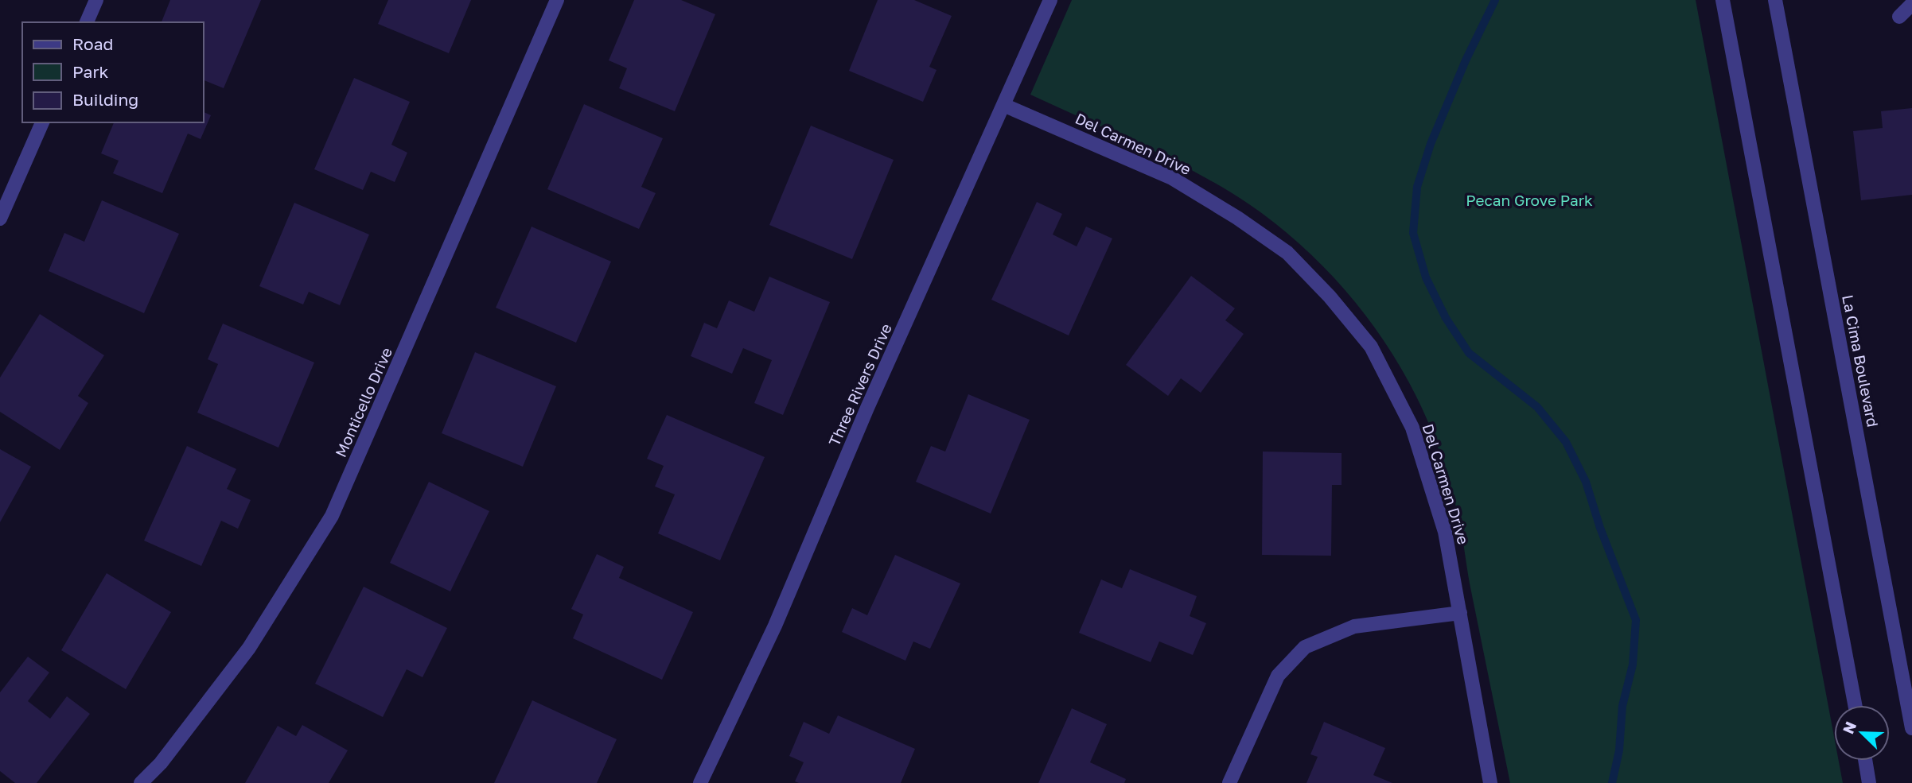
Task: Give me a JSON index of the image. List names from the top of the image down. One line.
{"streets":{"street":["Del Carmen Drive","La Cima Boulevard","Three Rivers Drive","Monticello Drive"]},"crossings":[["Del Carmen Drive","Three Rivers Drive"]],"parks":["Pecan Grove Park"],"legend":["Road","Park","Building"],"north":"top left"}
